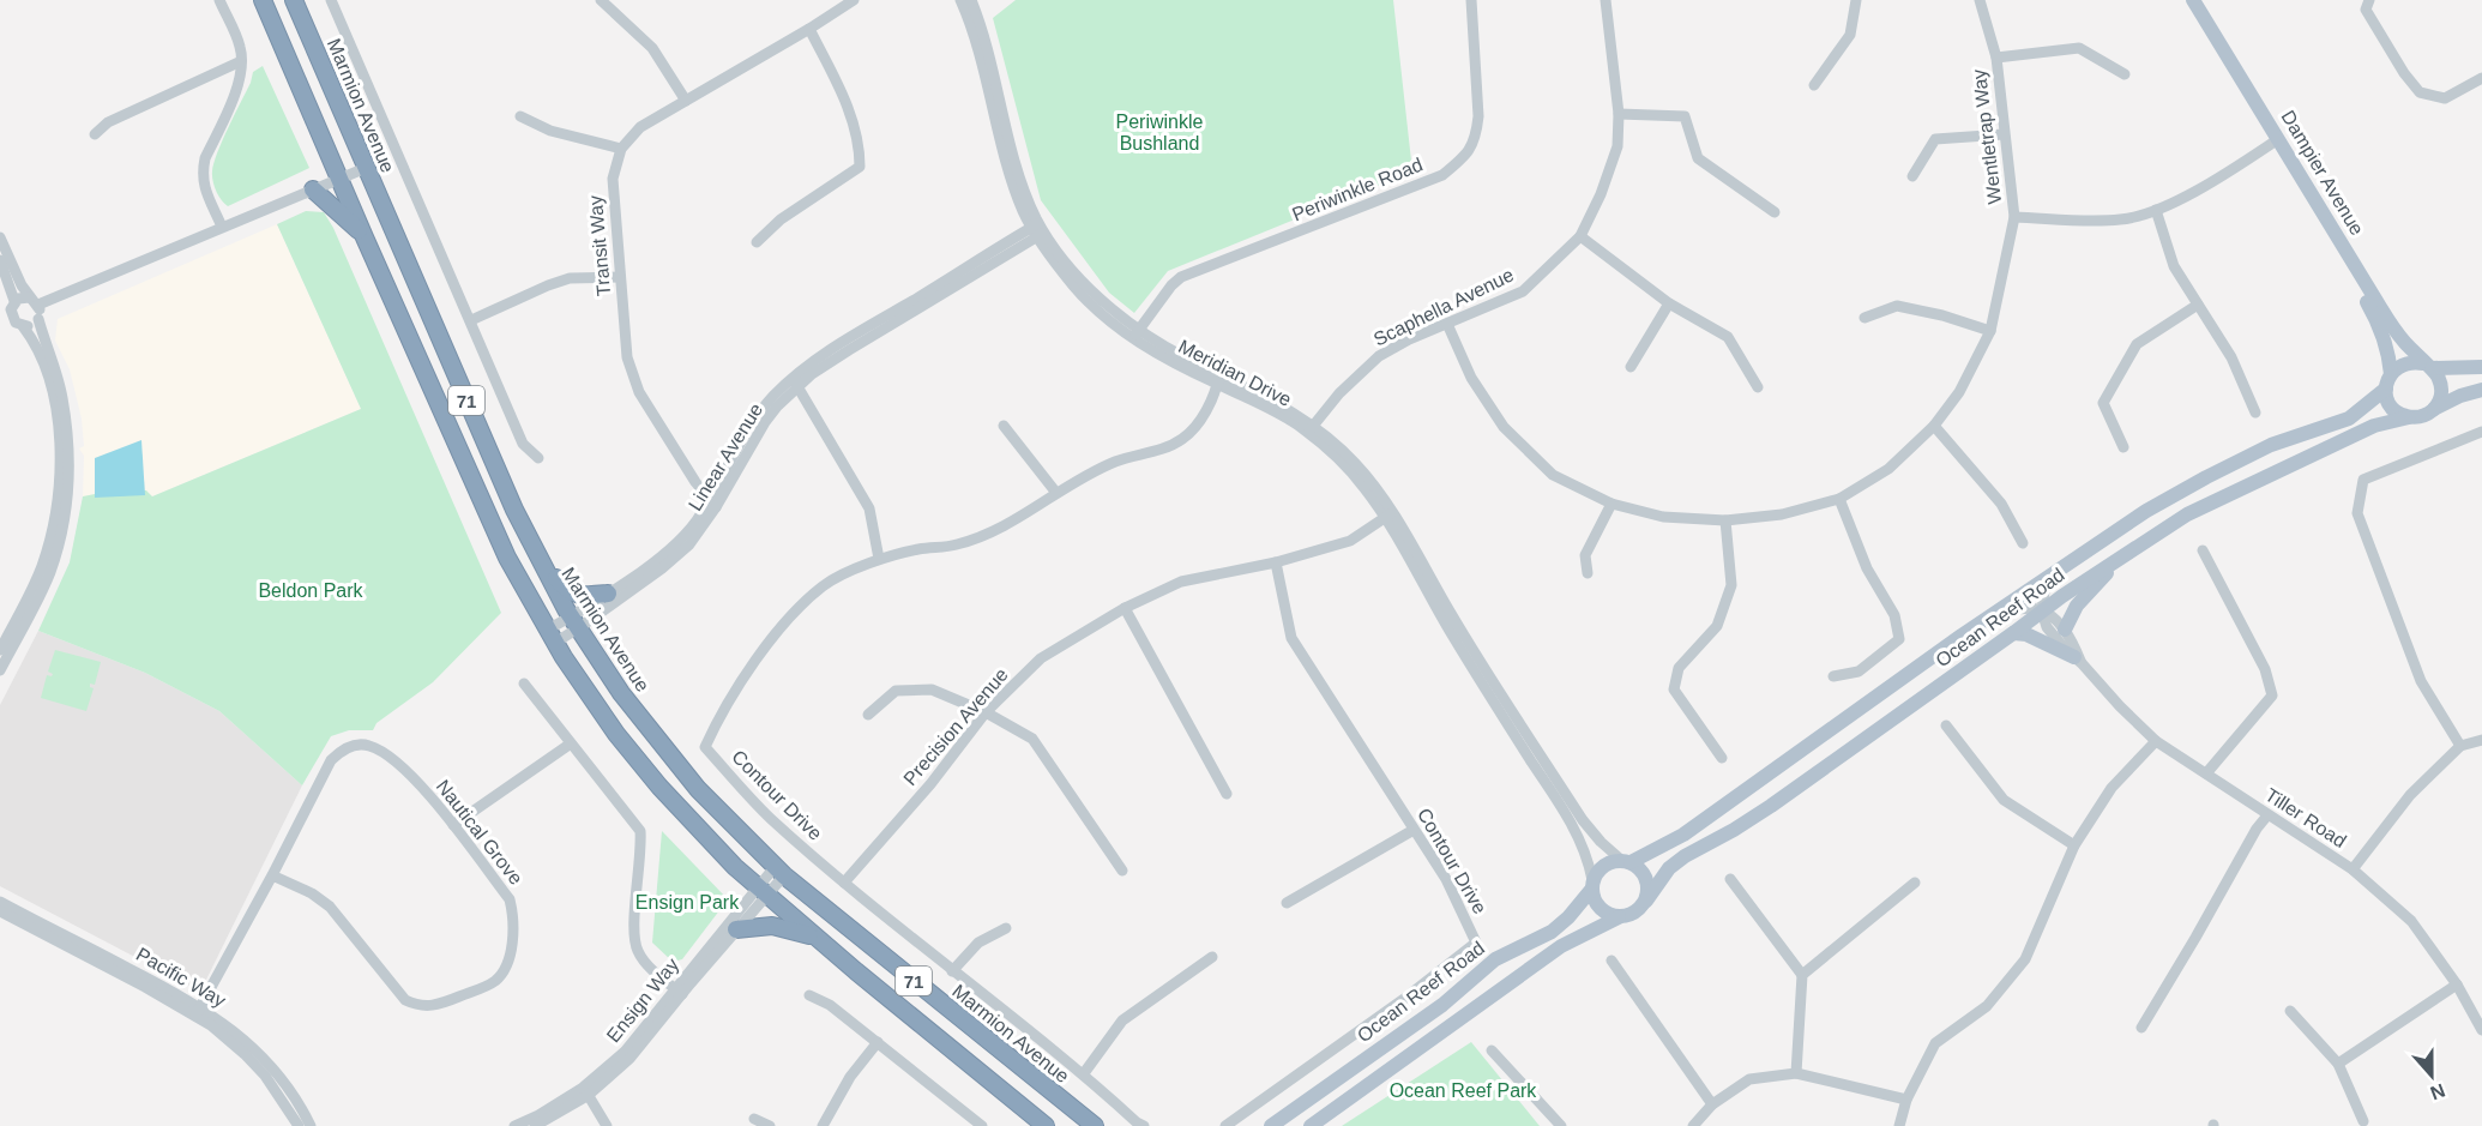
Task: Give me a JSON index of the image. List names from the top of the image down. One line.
{"streets":{"highway":["Marmion Avenue","71"],"main road":["Dampier Avenue","Ocean Reef Road"],"street":["Wentletrap Way","Periwinkle Road","Transit Way","Scaphella Avenue","Meridian Drive","Linear Avenue","Precision Avenue","Contour Drive","Tiller Road","Nautical Grove","Pacific Way","Ensign Way"]},"crossings":[["Marmion Avenue","Linear Avenue"],["Marmion Avenue","Ensign Way"],["Wentletrap Way","Scaphella Avenue"],["Dampier Avenue","Ocean Reef Road"],["Periwinkle Road","Meridian Drive"],["Transit Way","Linear Avenue"],["Scaphella Avenue","Meridian Drive"],["Meridian Drive","Linear Avenue"],["Meridian Drive","Ocean Reef Road"],["Meridian Drive","Precision Avenue"],["Meridian Drive","Contour Drive"],["71","Linear Avenue"],["71","Ensign Way"],["Ocean Reef Road","Tiller Road"],["Precision Avenue","Contour Drive"],["Nautical Grove","Pacific Way"]],"parks":["Periwinkle Bushland","Beldon Park","Ensign Park","Ocean Reef Park"],"north":"bottom"}
